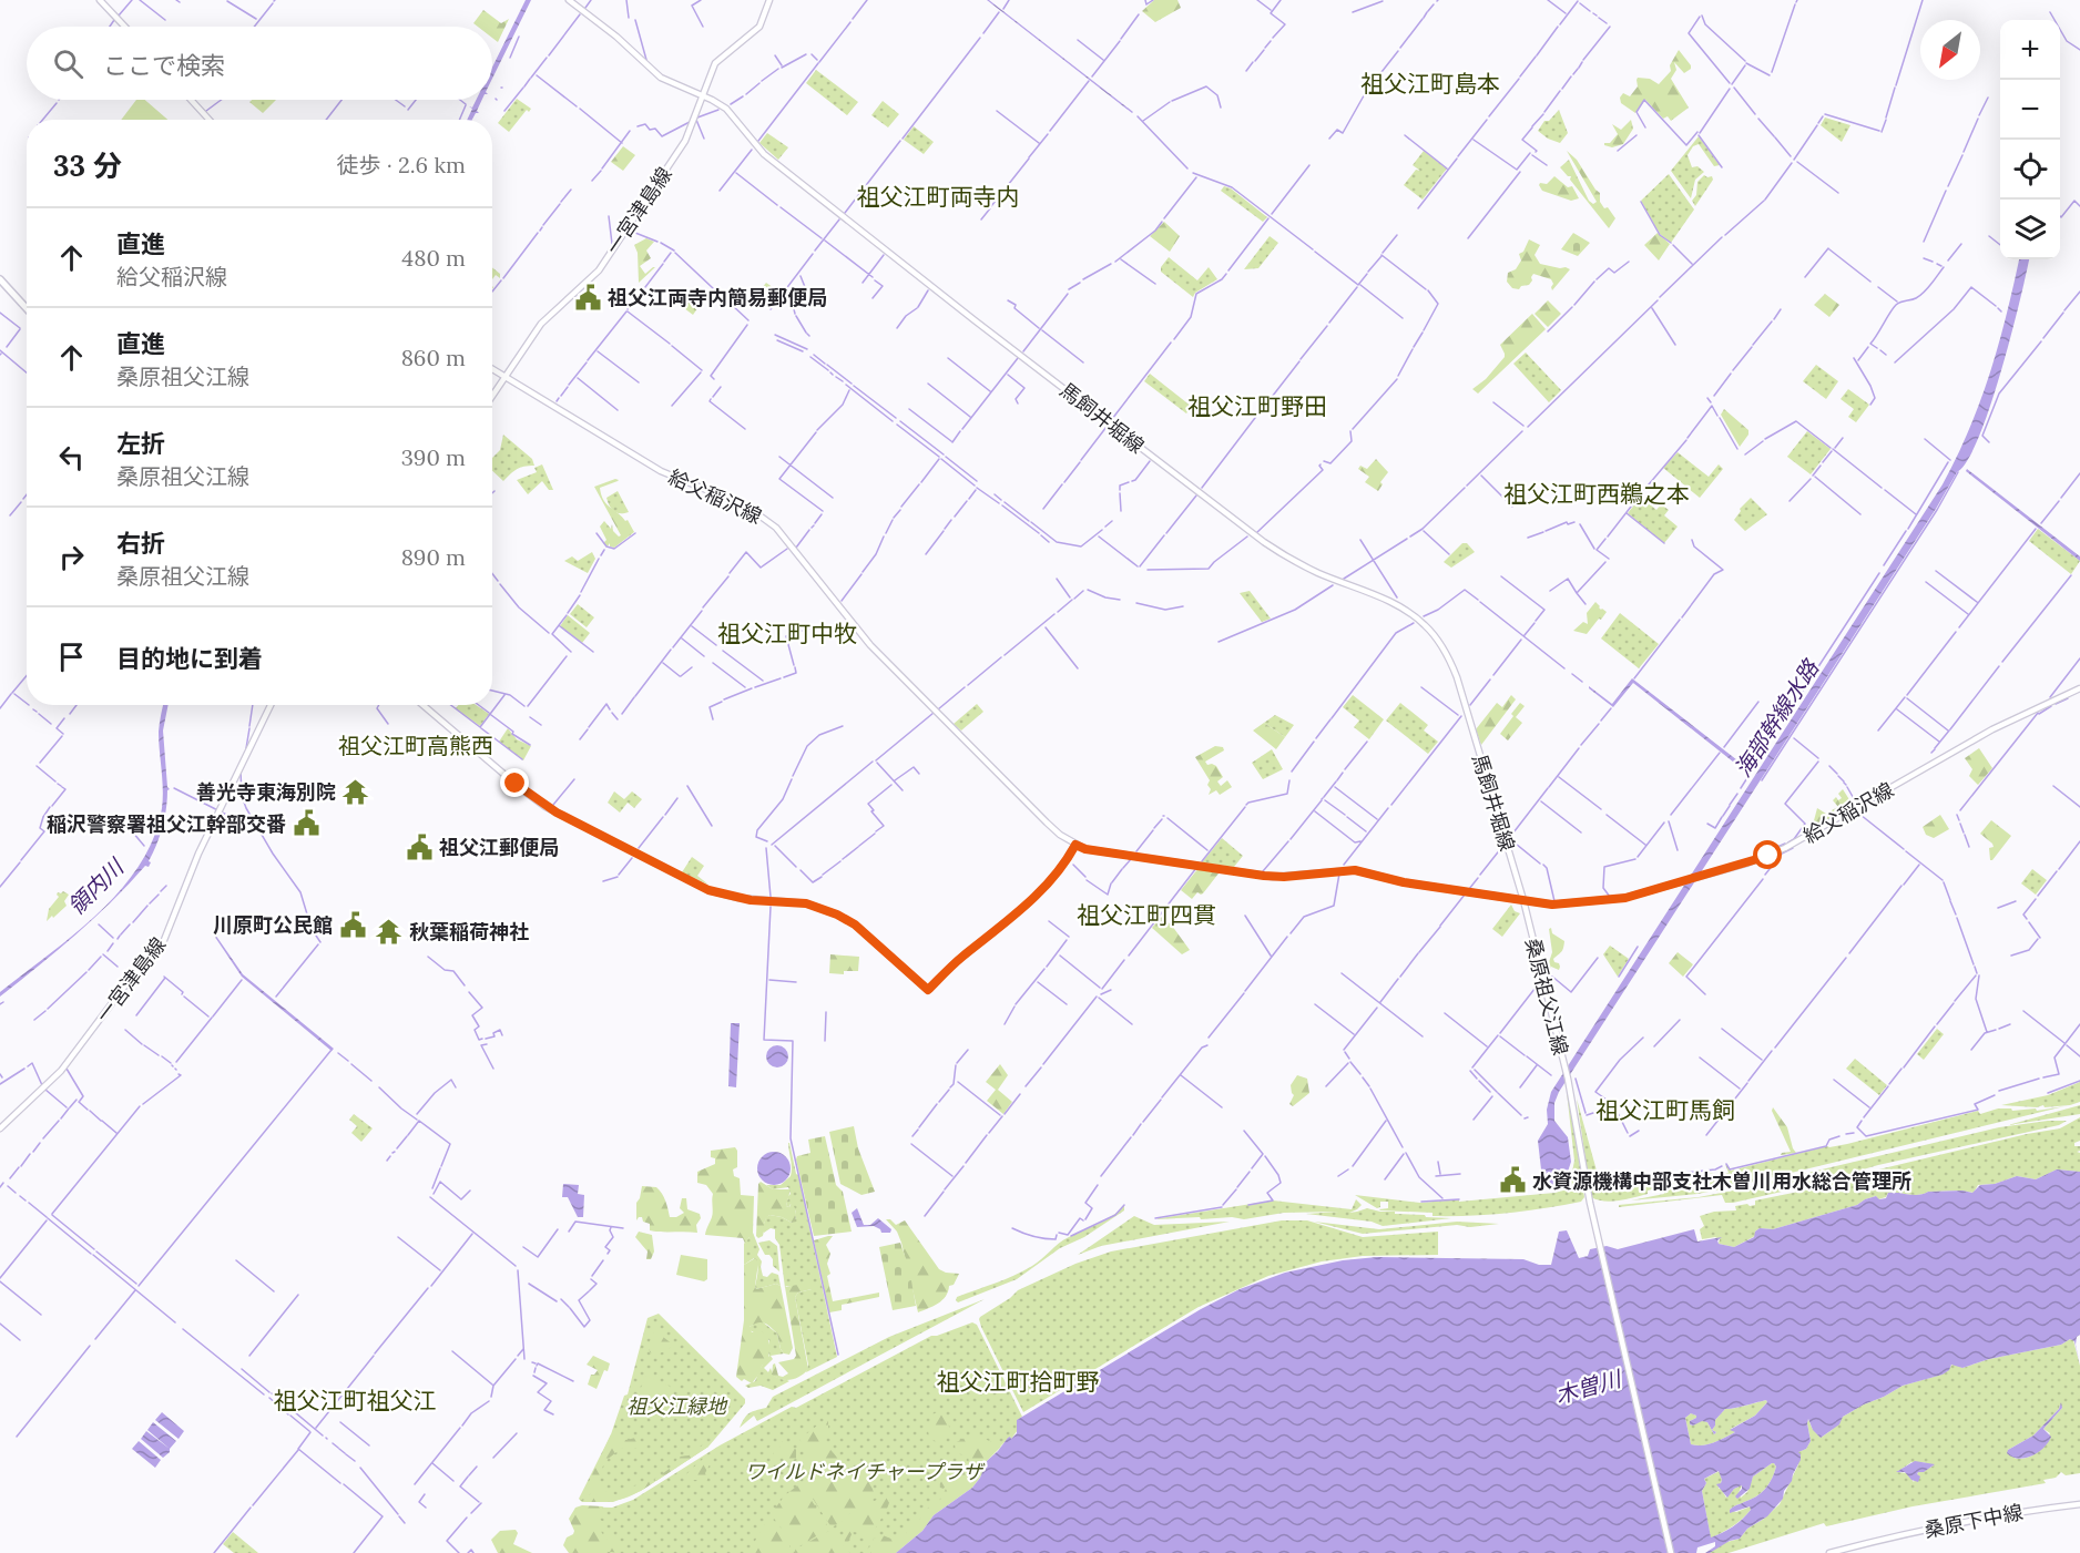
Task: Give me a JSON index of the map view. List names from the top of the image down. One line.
{"streets":{"main road":["一宮津島線","馬飼井堀線","給父稲沢線","桑原祖父江線","桑原下中線"]},"crossings":[["一宮津島線","馬飼井堀線"],["一宮津島線","給父稲沢線"],["馬飼井堀線","給父稲沢線"],["馬飼井堀線","桑原祖父江線"],["給父稲沢線","桑原祖父江線"]],"districts":["祖父江町島本","祖父江町両寺内","祖父江町野田","祖父江町西鵜之本","祖父江町中牧","祖父江町高熊西","祖父江町四貫","祖父江町馬飼","祖父江町拾町野","祖父江町祖父江"],"water":["海部幹線水路","領内川","木曽川"],"parks":["祖父江緑地","ワイルドネイチャープラザ"],"places":{"public building":["祖父江両寺内簡易郵便局","稲沢警察署祖父江幹部交番","祖父江郵便局","川原町公民館","水資源機構中部支社木曽川用水総合管理所"],"temple":["善光寺東海別院","秋葉稲荷神社"]},"north":"bottom left","page":{"map_buttons":["+","−"],"search":"ここで検索","heading":["33 分","徒歩 · 2.6 km"],"list":[["直進","給父稲沢線","480 m"],["直進","桑原祖父江線","860 m"],["左折","桑原祖父江線","390 m"],["右折","桑原祖父江線","890 m"],"目的地に到着"]}}
